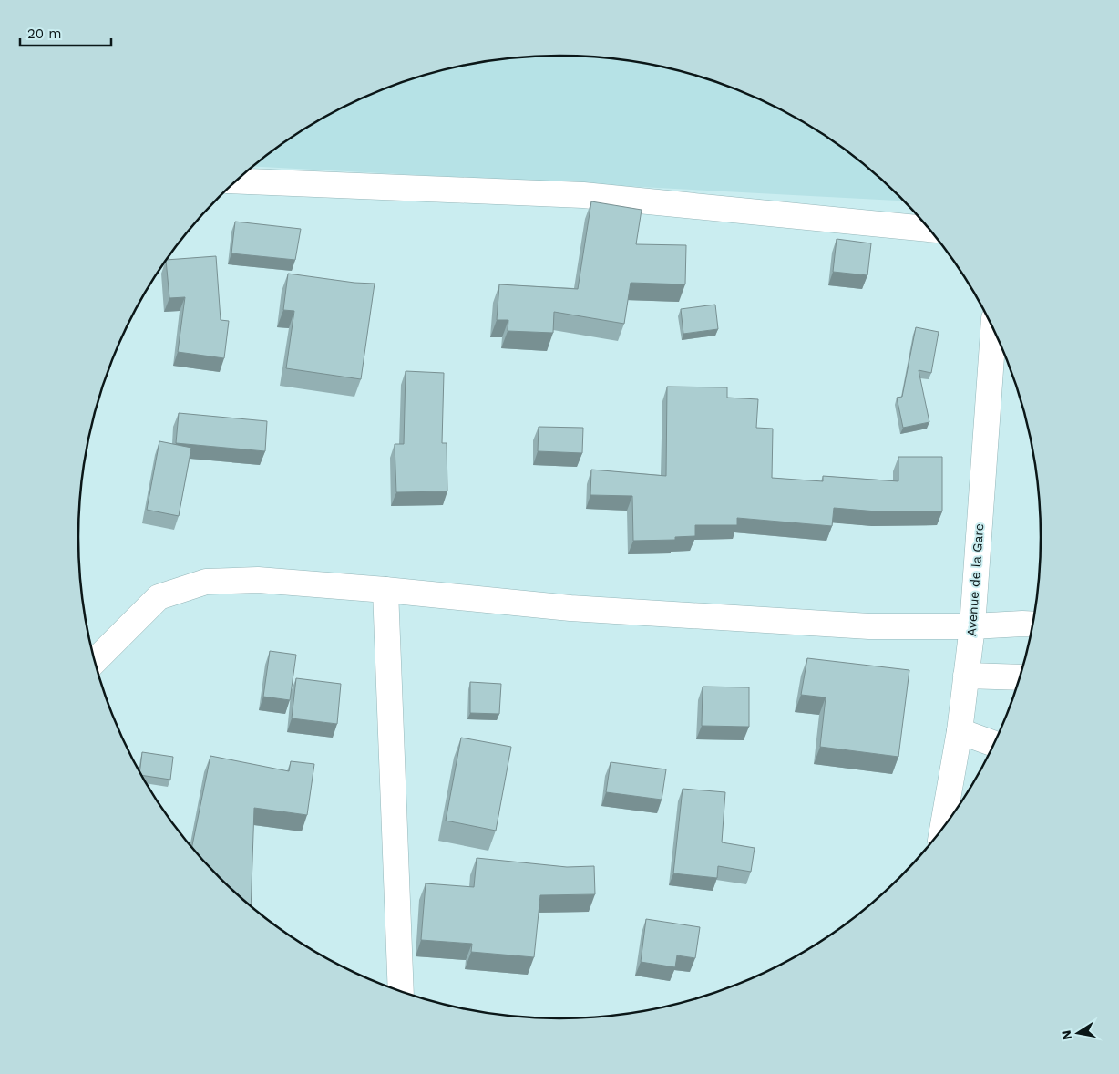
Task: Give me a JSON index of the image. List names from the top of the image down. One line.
{"streets":{"street":["Avenue de la Gare"]},"scale_bar":"20 m","north":"left"}
